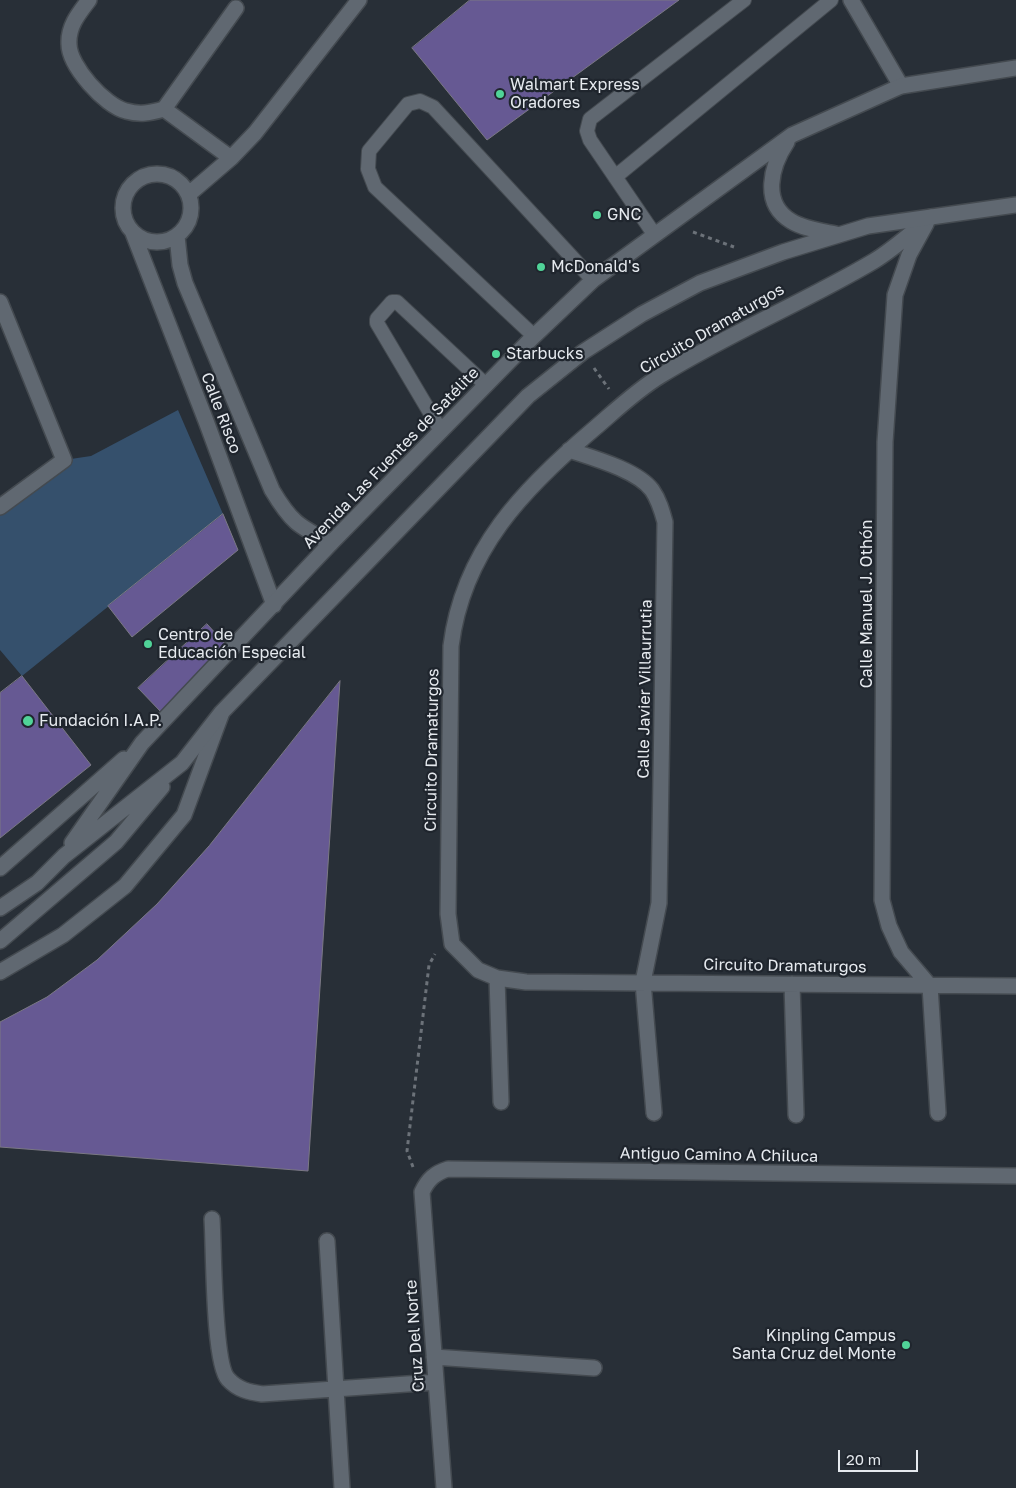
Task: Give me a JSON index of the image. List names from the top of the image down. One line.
{"streets":{"street":["Circuito Dramaturgos","Calle Risco","Avenida Las Fuentes de Satélite","Calle Manuel J. Othón","Calle Javier Villaurrutia","Antiguo Camino A Chiluca","Cruz Del Norte"]},"crossings":[["Circuito Dramaturgos","Avenida Las Fuentes de Satélite"],["Circuito Dramaturgos","Calle Manuel J. Othón"],["Circuito Dramaturgos","Calle Javier Villaurrutia"],["Calle Risco","Avenida Las Fuentes de Satélite"],["Antiguo Camino A Chiluca","Cruz Del Norte"]],"places":["Walmart Express Oradores","GNC","McDonald's","Starbucks","Centro de Educación Especial","Fundación I.A.P.","Kinpling Campus Santa Cruz del Monte"],"scale_bar":"20 m"}
